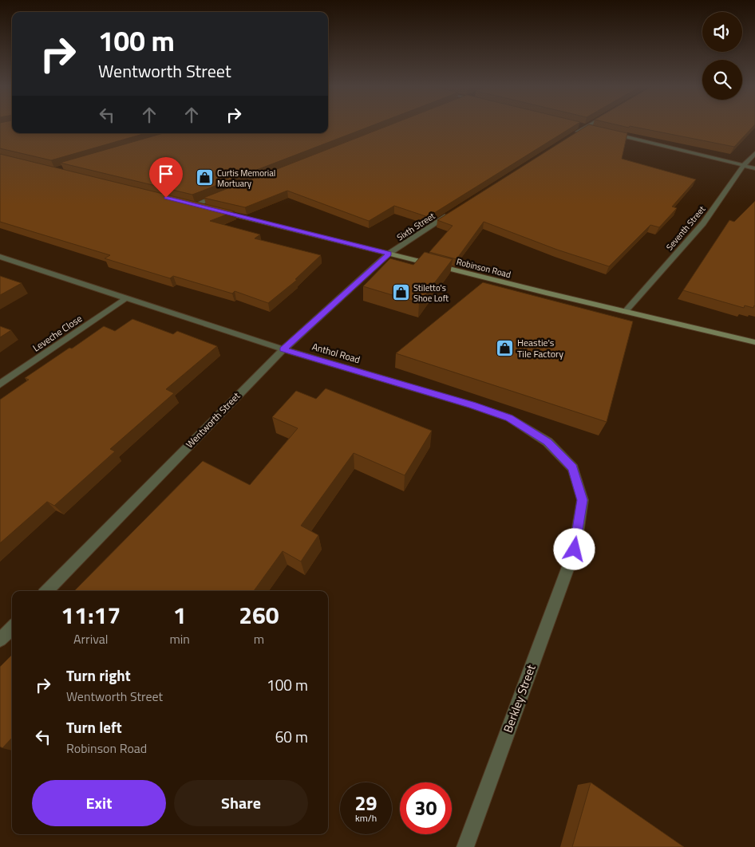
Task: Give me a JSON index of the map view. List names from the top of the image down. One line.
{"streets":{"main road":["Robinson Road"],"street":["Sixth Street","Seventh Street","Leveche Close","Anthol Road","Wentworth Street","Berkley Street"]},"crossings":[["Sixth Street","Robinson Road"],["Sixth Street","Wentworth Street"],["Seventh Street","Robinson Road"],["Robinson Road","Wentworth Street"],["Leveche Close","Anthol Road"],["Anthol Road","Wentworth Street"],["Anthol Road","Berkley Street"]],"places":{"shop":["Curtis Memorial Mortuary","Stiletto's Shoe Loft","Heastie's Tile Factory"]},"page":{"turn":["100 m","Wentworth Street"],"eta":["11:17","Arrival","1","min","260","m"],"list":[{"name":"Turn right","note":"Wentworth Street","value":"100 m"},{"name":"Turn left","note":"Robinson Road","value":"60 m"}],"buttons":["Exit","Share"],"speed":"29 km/h","limit":"30"}}
